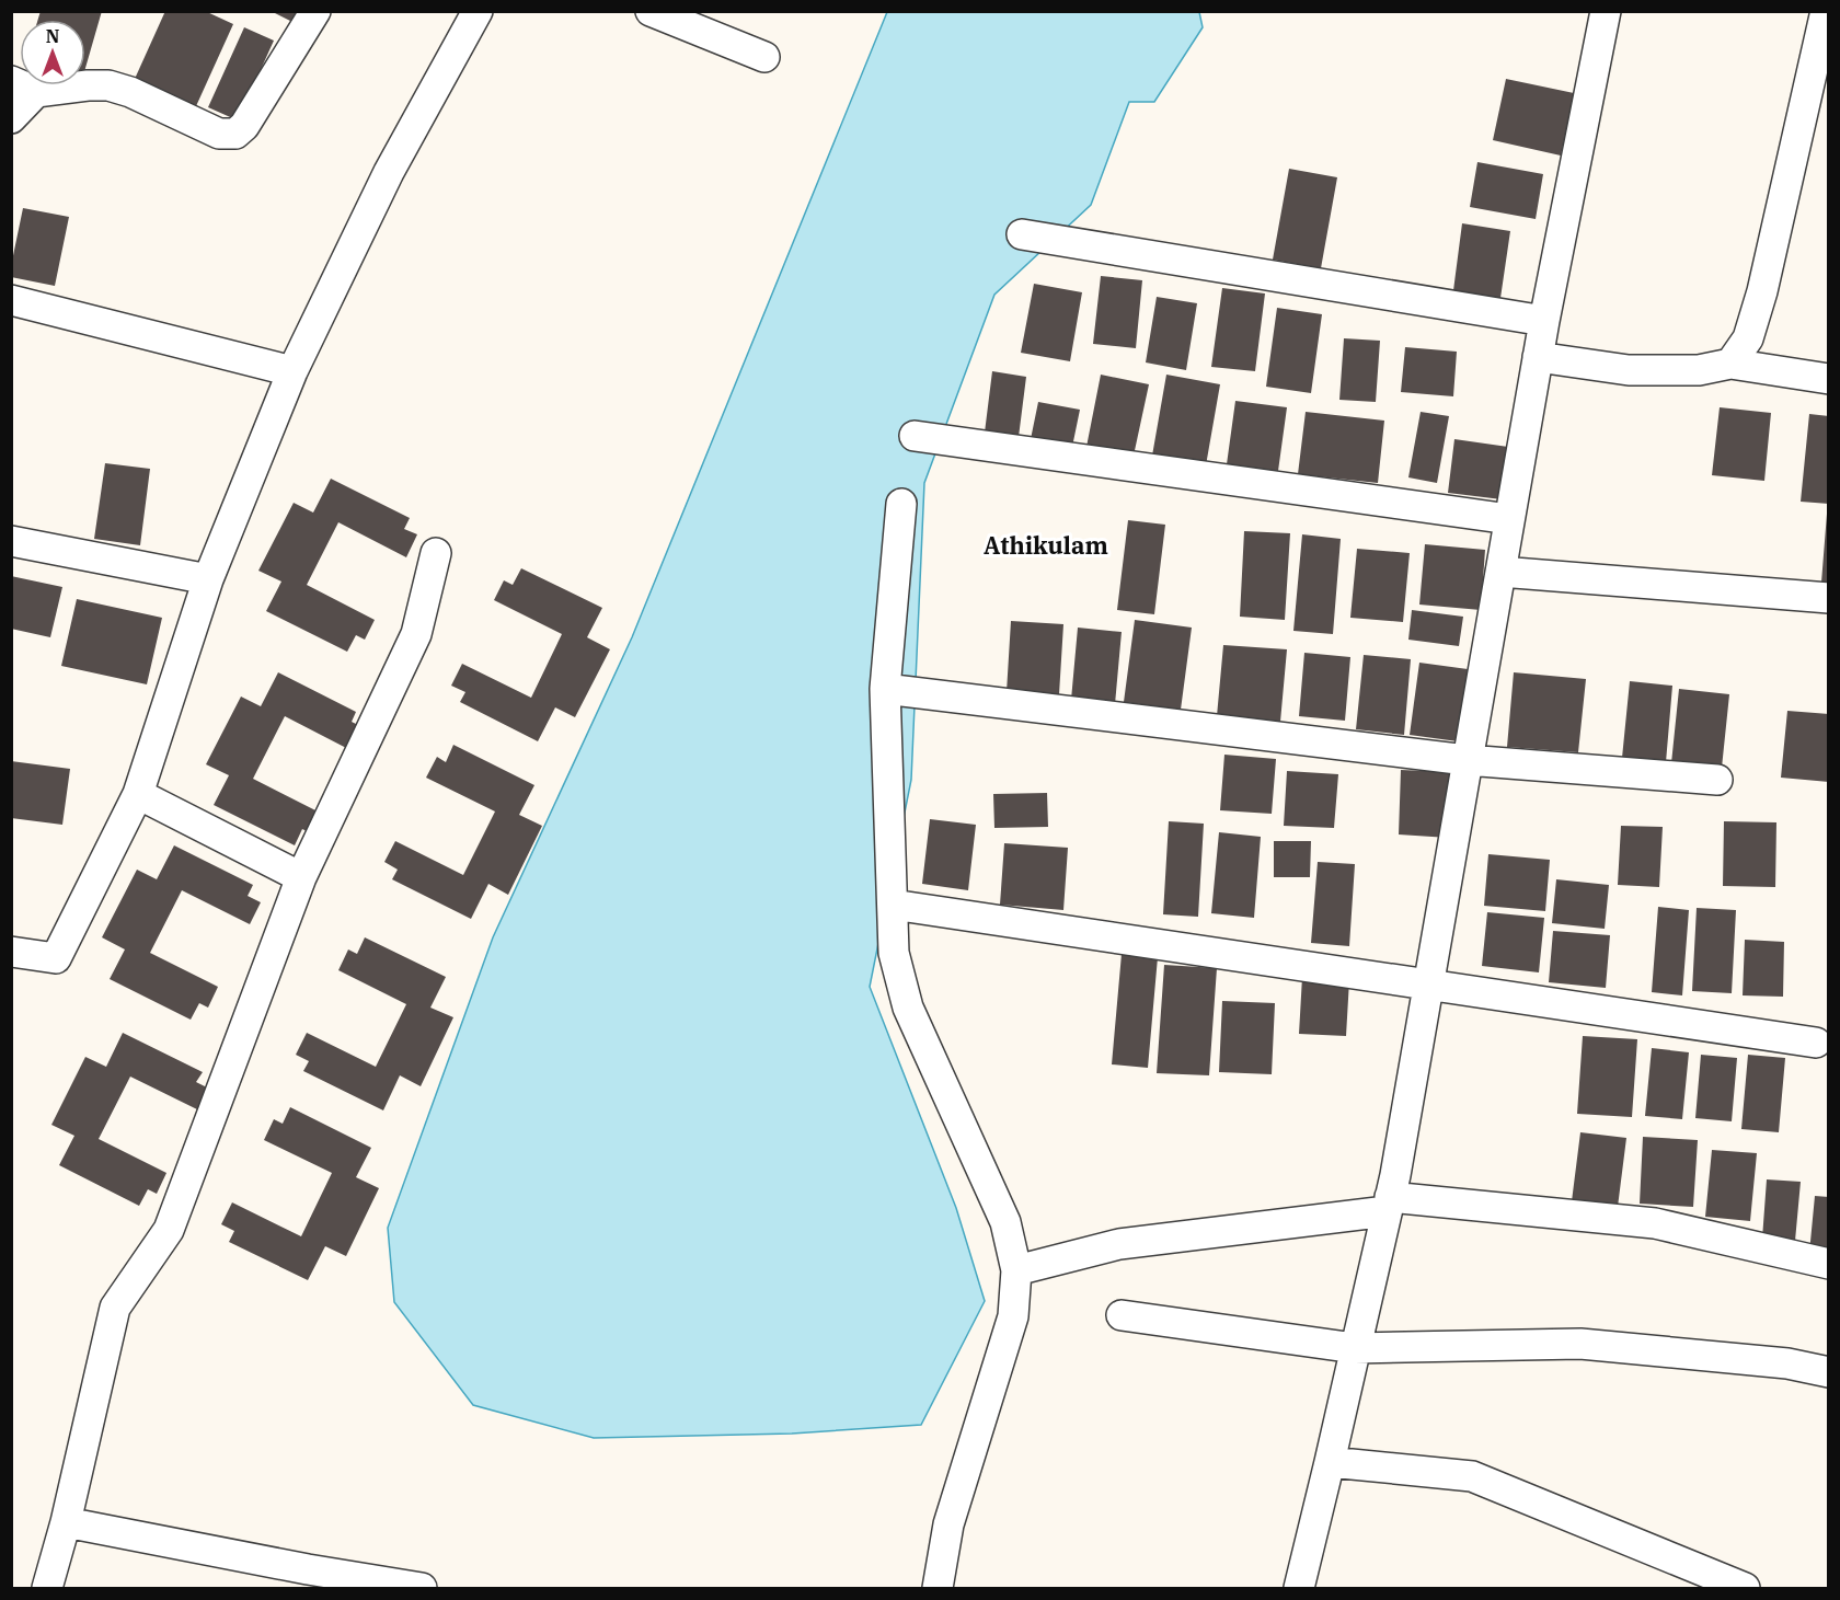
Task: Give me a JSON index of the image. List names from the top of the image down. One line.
{"districts":["Athikulam"],"north":"top"}
